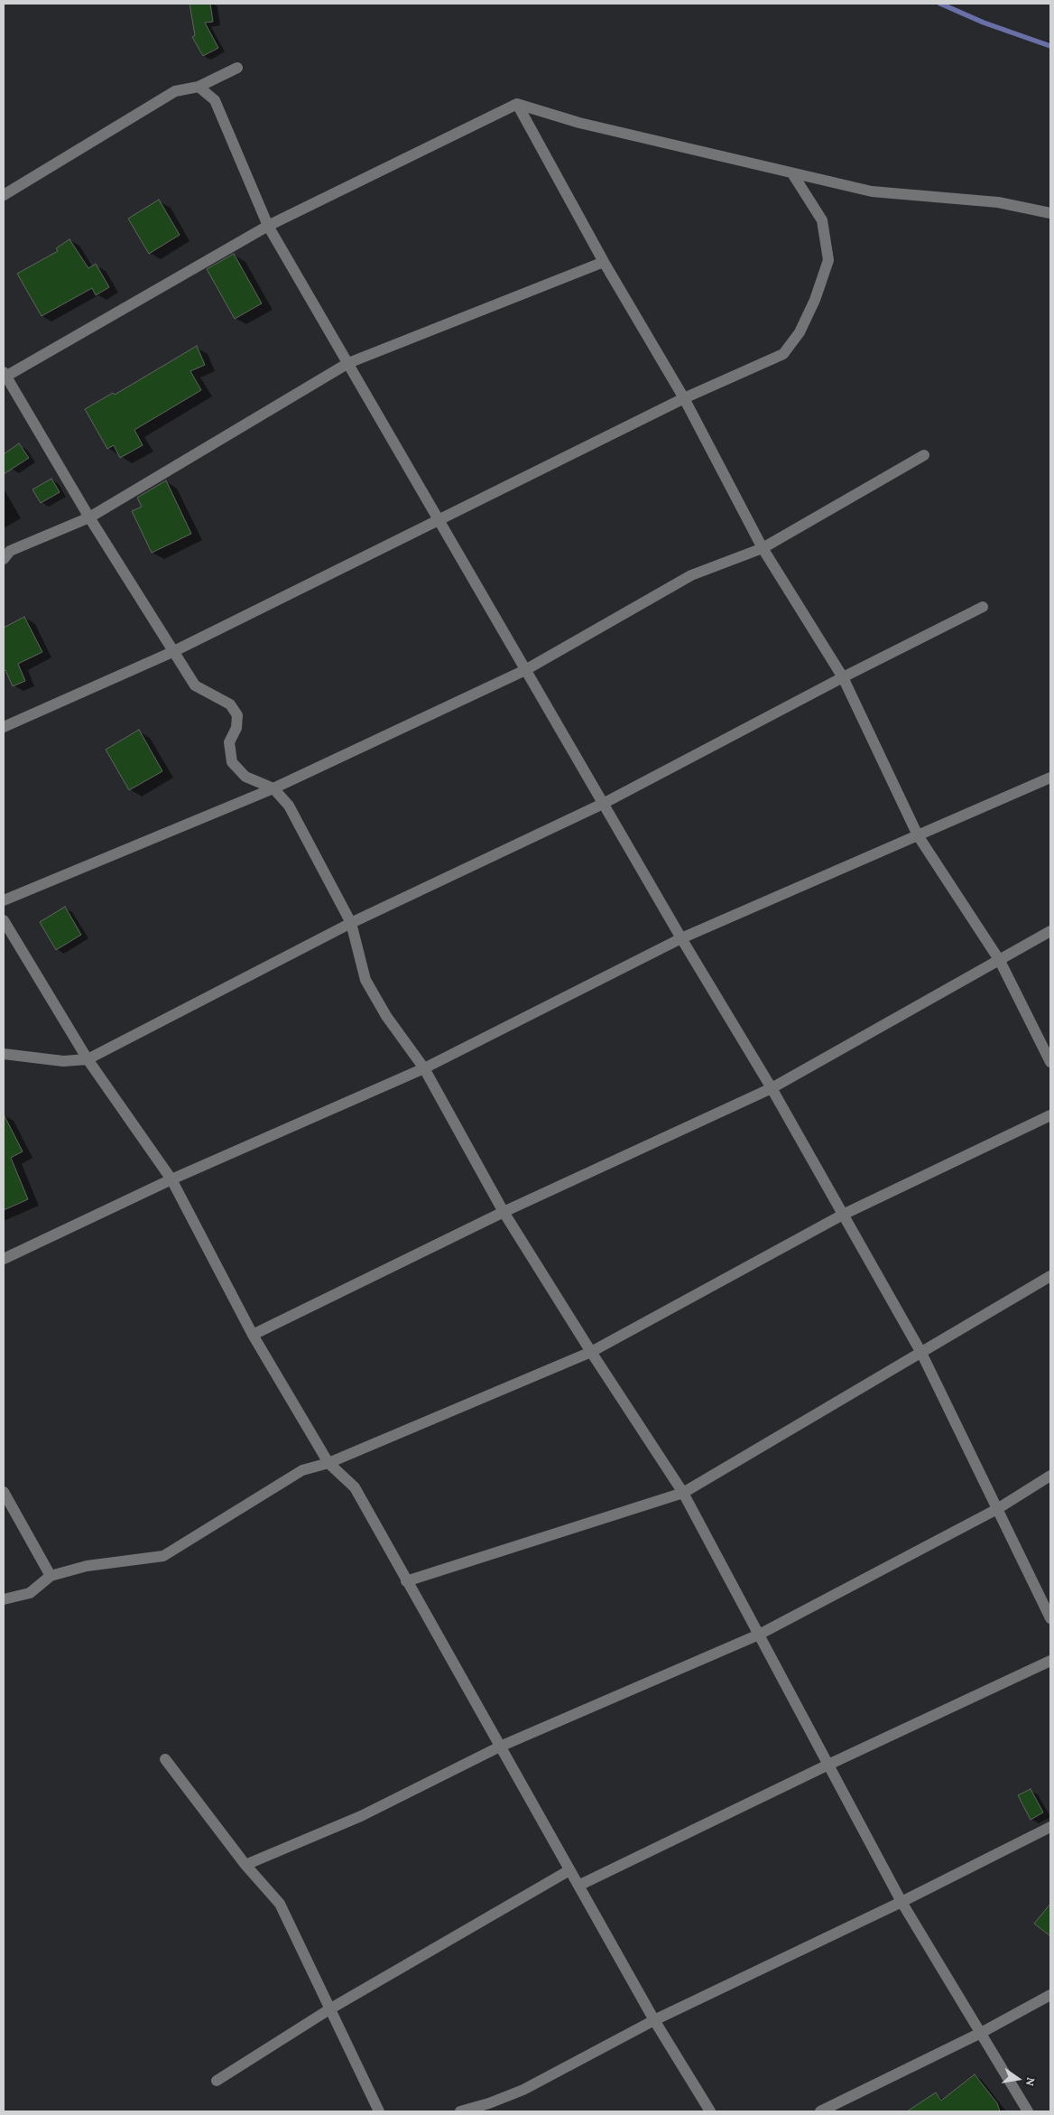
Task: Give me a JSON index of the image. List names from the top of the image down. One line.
{"north":"right"}
